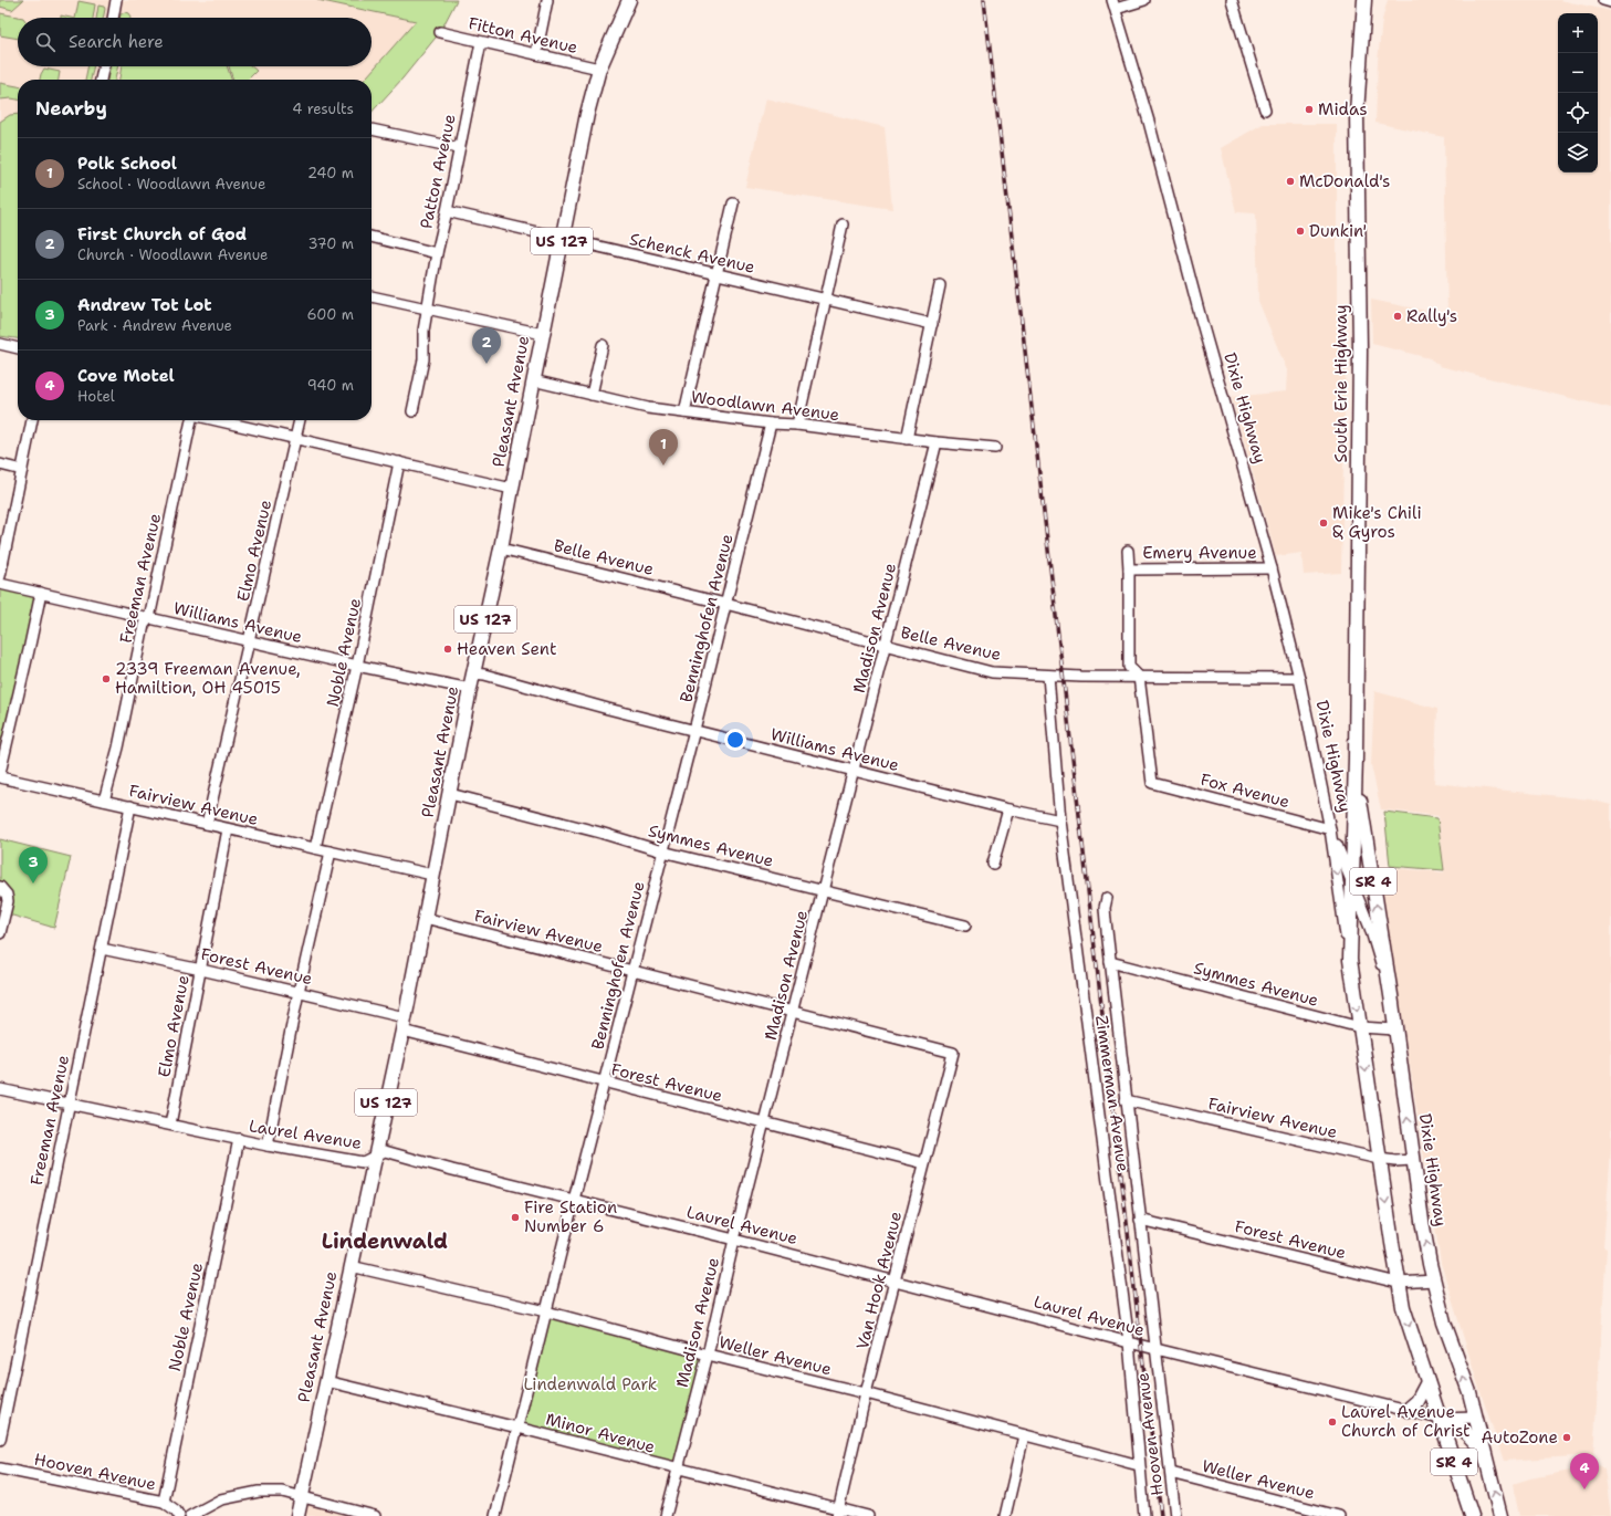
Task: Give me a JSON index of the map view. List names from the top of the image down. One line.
{"streets":{"main road":["US 127","South Erie Highway","Pleasant Avenue","Dixie Highway","SR 4"],"street":["Fitton Avenue","Patton Avenue","Schenck Avenue","Woodlawn Avenue","Elmo Avenue","Emery Avenue","Belle Avenue","Freeman Avenue","Benninghofen Avenue","Williams Avenue","Madison Avenue","Noble Avenue","Fox Avenue","Fairview Avenue","Symmes Avenue","Forest Avenue","Zimmerman Avenue","Laurel Avenue","Van Hook Avenue","Weller Avenue","Minor Avenue","Hooven Avenue"]},"crossings":[["Fitton Avenue","Patton Avenue"],["Fitton Avenue","Pleasant Avenue"],["Patton Avenue","Schenck Avenue"],["Schenck Avenue","Pleasant Avenue"],["South Erie Highway","Dixie Highway"],["Pleasant Avenue","Woodlawn Avenue"],["Pleasant Avenue","Belle Avenue"],["Pleasant Avenue","Williams Avenue"],["Pleasant Avenue","Fairview Avenue"],["Pleasant Avenue","Symmes Avenue"],["Pleasant Avenue","Forest Avenue"],["Pleasant Avenue","Laurel Avenue"],["Pleasant Avenue","Weller Avenue"],["Pleasant Avenue","Minor Avenue"],["Woodlawn Avenue","Benninghofen Avenue"],["Woodlawn Avenue","Madison Avenue"],["Dixie Highway","Emery Avenue"],["Dixie Highway","Belle Avenue"],["Dixie Highway","Fox Avenue"],["Dixie Highway","Fairview Avenue"],["Dixie Highway","Symmes Avenue"],["Dixie Highway","Forest Avenue"],["Dixie Highway","Laurel Avenue"],["Elmo Avenue","Williams Avenue"],["Elmo Avenue","Fairview Avenue"],["Elmo Avenue","Forest Avenue"],["Elmo Avenue","Laurel Avenue"],["Belle Avenue","Benninghofen Avenue"],["Belle Avenue","Madison Avenue"],["Belle Avenue","Fox Avenue"],["Belle Avenue","Zimmerman Avenue"],["Freeman Avenue","Williams Avenue"],["Freeman Avenue","Fairview Avenue"],["Freeman Avenue","Forest Avenue"],["Freeman Avenue","Laurel Avenue"],["Benninghofen Avenue","Williams Avenue"],["Benninghofen Avenue","Fairview Avenue"],["Benninghofen Avenue","Symmes Avenue"],["Benninghofen Avenue","Forest Avenue"],["Benninghofen Avenue","Laurel Avenue"],["Benninghofen Avenue","Weller Avenue"],["Benninghofen Avenue","Minor Avenue"],["Williams Avenue","Madison Avenue"],["Williams Avenue","Noble Avenue"],["Williams Avenue","Zimmerman Avenue"],["Madison Avenue","Fairview Avenue"],["Madison Avenue","Symmes Avenue"],["Madison Avenue","Forest Avenue"],["Madison Avenue","Laurel Avenue"],["Madison Avenue","Weller Avenue"],["Madison Avenue","Minor Avenue"],["Noble Avenue","Fairview Avenue"],["Noble Avenue","Laurel Avenue"],["Noble Avenue","Hooven Avenue"],["Fairview Avenue","Zimmerman Avenue"],["Fairview Avenue","Van Hook Avenue"],["Symmes Avenue","Zimmerman Avenue"],["Forest Avenue","Zimmerman Avenue"],["Forest Avenue","Van Hook Avenue"],["Zimmerman Avenue","Laurel Avenue"],["Zimmerman Avenue","Weller Avenue"],["Zimmerman Avenue","Hooven Avenue"],["Laurel Avenue","Van Hook Avenue"],["Laurel Avenue","Hooven Avenue"],["Van Hook Avenue","Weller Avenue"],["Van Hook Avenue","Minor Avenue"],["Weller Avenue","Hooven Avenue"]],"districts":["Lindenwald"],"parks":["Lindenwald Park"],"places":["Midas","McDonald's","Dunkin'","Rally's","Mike's Chili & Gyros","Heaven Sent","2339 Freeman Avenue, Hamiltion, OH 45015","Fire Station Number 6","Laurel Avenue Church of Christ","AutoZone"],"page":{"map_buttons":["+","−"],"search":"Search here","heading":["Nearby","4 results"],"list":[{"mark":"1","name":"Polk School","note":"School · Woodlawn Avenue","value":"240 m"},{"mark":"2","name":"First Church of God","note":"Church · Woodlawn Avenue","value":"370 m"},{"mark":"3","name":"Andrew Tot Lot","note":"Park · Andrew Avenue","value":"600 m"},{"mark":"4","name":"Cove Motel","note":"Hotel","value":"940 m"}],"pins":["2","1","3","4"]}}
